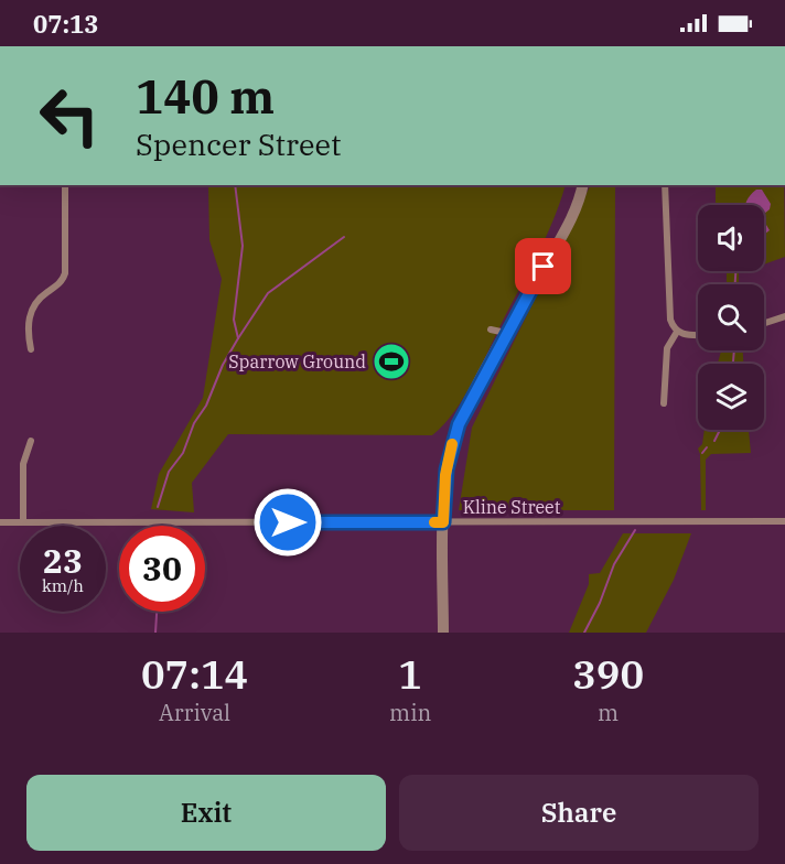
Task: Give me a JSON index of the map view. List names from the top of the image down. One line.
{"streets":{"street":["Kline Street"]},"places":{"sports":["Sparrow Ground"]},"page":{"status":"07:13","turn":["140 m","Spencer Street"],"speed":"23 km/h","limit":"30","eta":["07:14","Arrival","1","min","390","m"],"buttons":["Exit","Share"]}}
